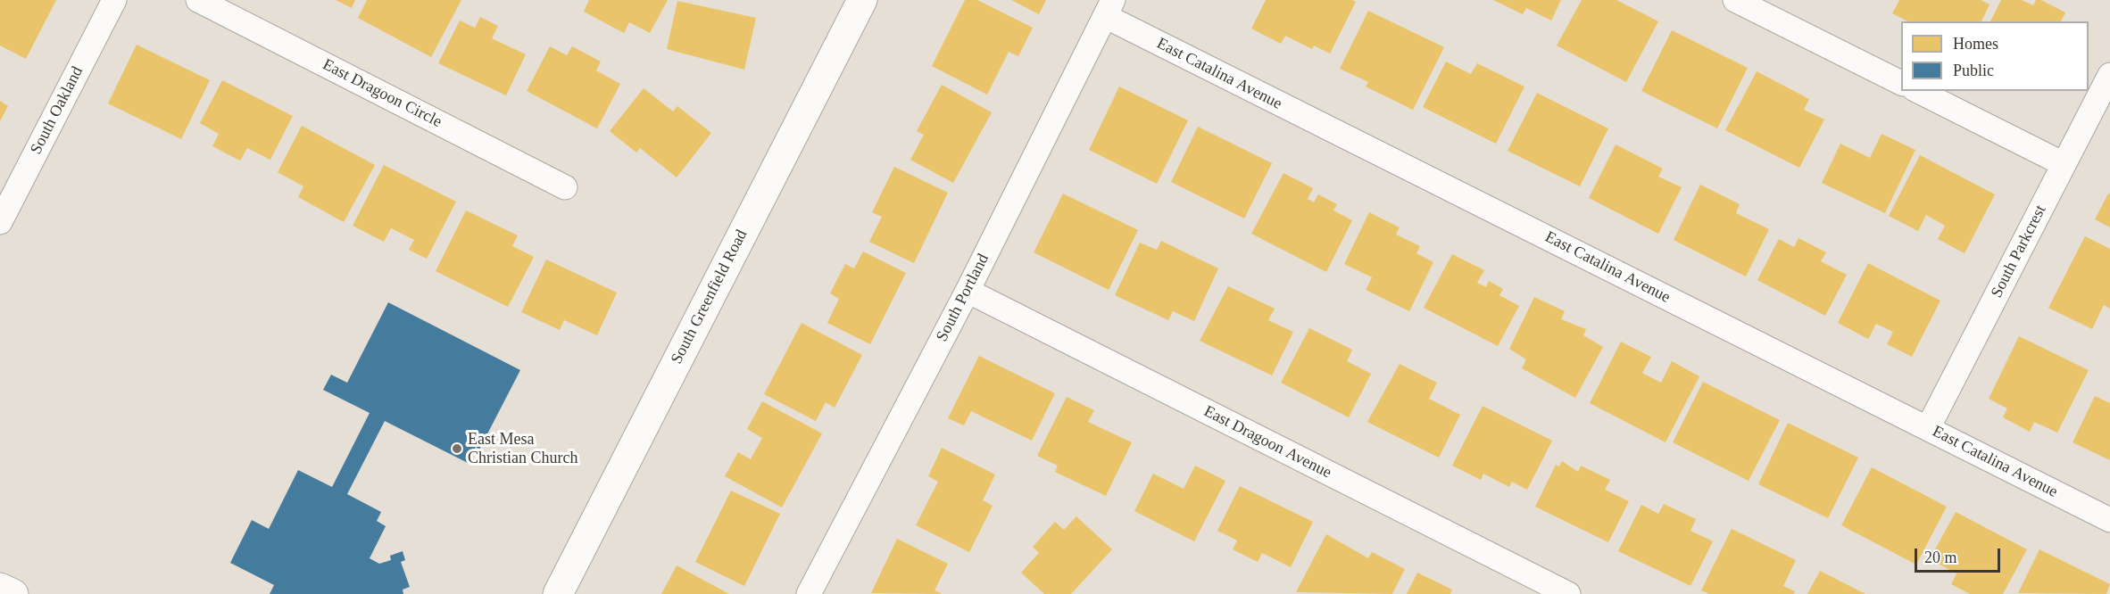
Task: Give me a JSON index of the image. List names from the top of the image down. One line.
{"streets":{"main road":["South Greenfield Road"],"street":["East Catalina Avenue","East Dragoon Circle","South Oakland","South Parkcrest","South Portland","East Dragoon Avenue"]},"crossings":[["East Catalina Avenue","South Parkcrest"],["East Catalina Avenue","South Portland"],["South Portland","East Dragoon Avenue"]],"places":["East Mesa Christian Church"],"legend":["Homes","Public"],"scale_bar":"20 m"}
